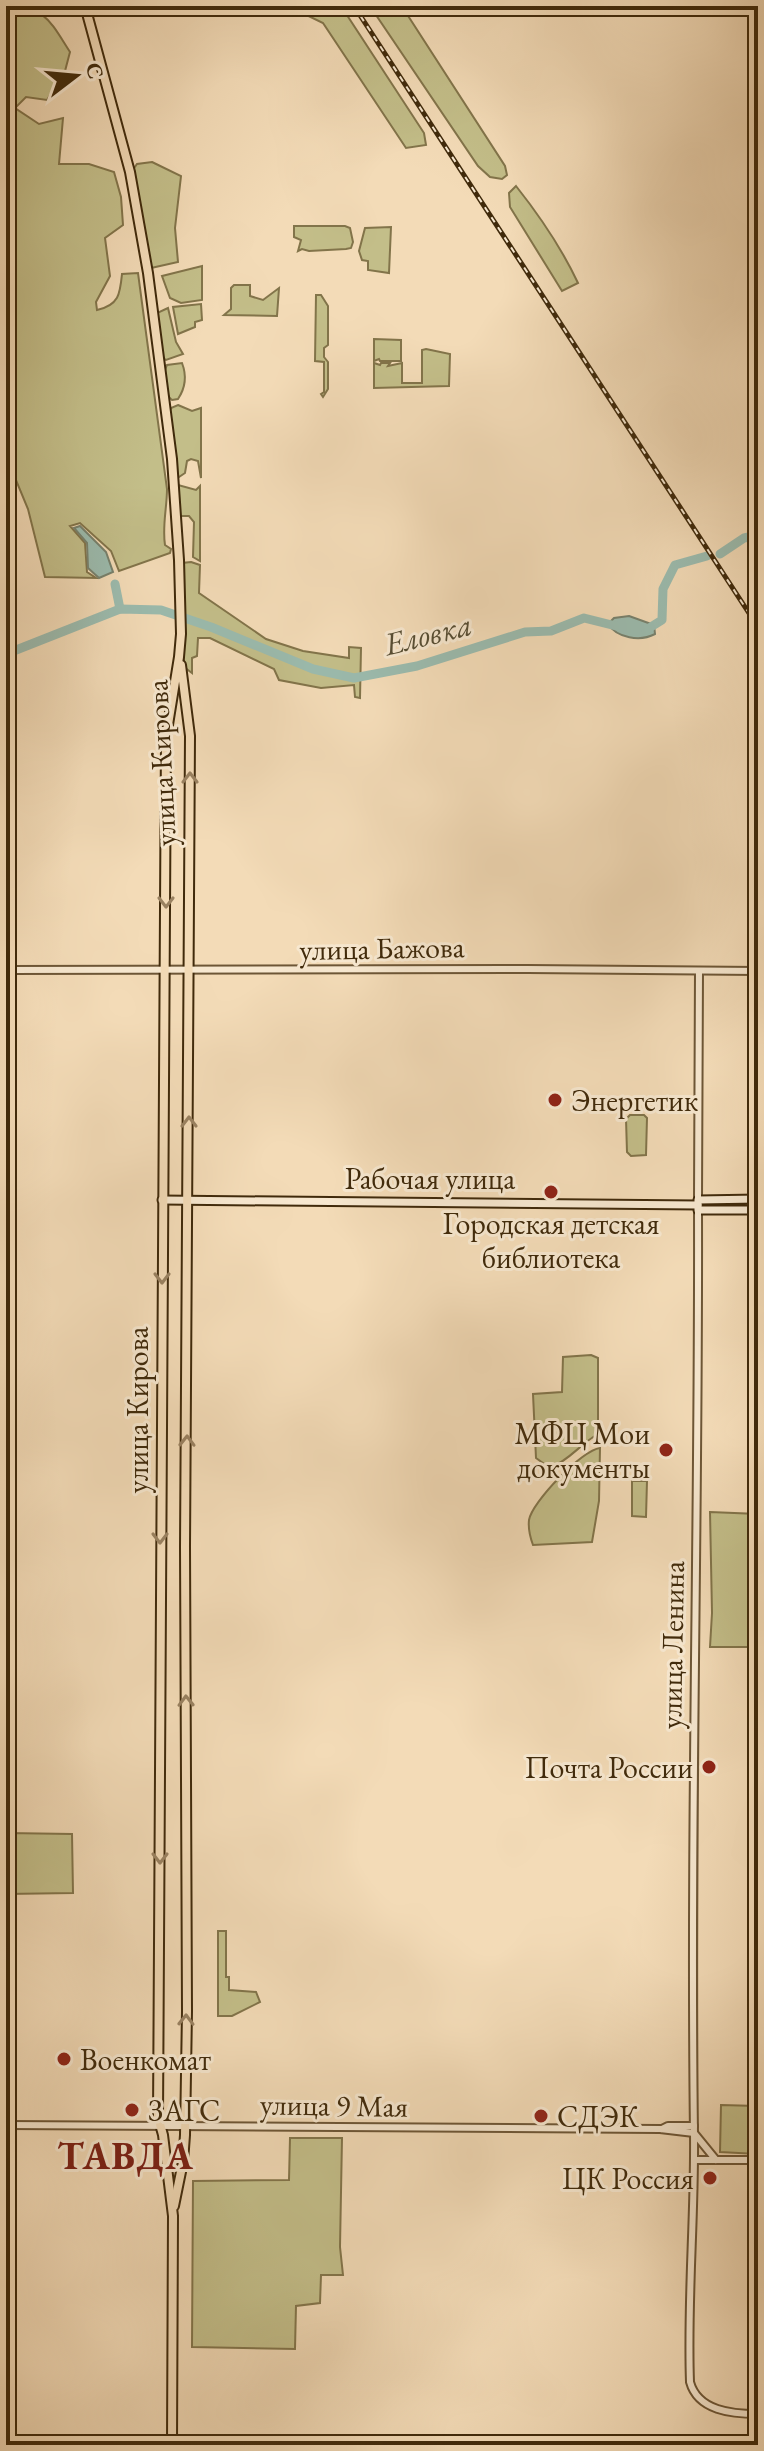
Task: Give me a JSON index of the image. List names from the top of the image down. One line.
{"streets":{"main road":["улица Кирова","Рабочая улица"],"street":["улица Бажова","улица Ленина","улица 9 Мая"]},"crossings":[["улица Кирова","улица Бажова"],["улица Кирова","Рабочая улица"],["улица Кирова","улица 9 Мая"],["улица Бажова","улица Ленина"],["Рабочая улица","улица Ленина"],["улица Ленина","улица 9 Мая"]],"districts":["ТАВДА"],"water":["Еловка"],"places":["Энергетик","Городская детская библиотека","МФЦ Мои документы","Почта России","Военкомат","ЗАГС","СДЭК","ЦК Россия"],"north":"right"}
